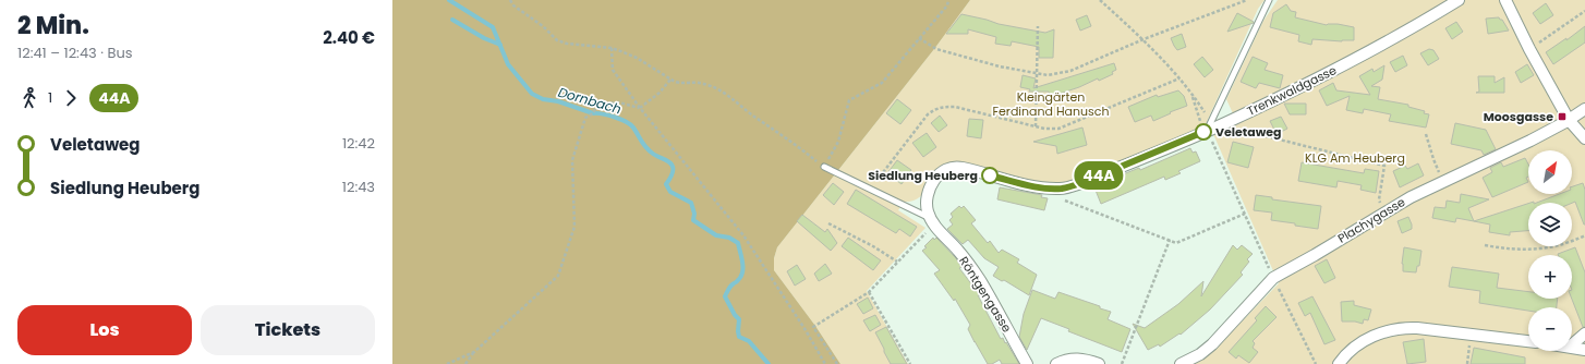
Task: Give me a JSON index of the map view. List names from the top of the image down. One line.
{"streets":{"street":["Trenkwaldgasse","Plachygasse","Röntgengasse"]},"crossings":[["Trenkwaldgasse","Röntgengasse"]],"water":["Dornbach"],"parks":["Kleingärten Ferdinand Hanusch","KLG Am Heuberg"],"places":{"transit":["Moosgasse"],"other":["Veletaweg","Siedlung Heuberg"]},"lines":["bus line 44A"],"north":"top right","page":{"heading":["2 Min.","12:41 – 12:43 · Bus","2.40 €"],"on_map":"44A","legs":["1","44A"],"list":[{"name":"Veletaweg","value":"12:42"},{"name":"Siedlung Heuberg","value":"12:43"}],"map_buttons":["+","−"],"buttons":["Los","Tickets"]}}
